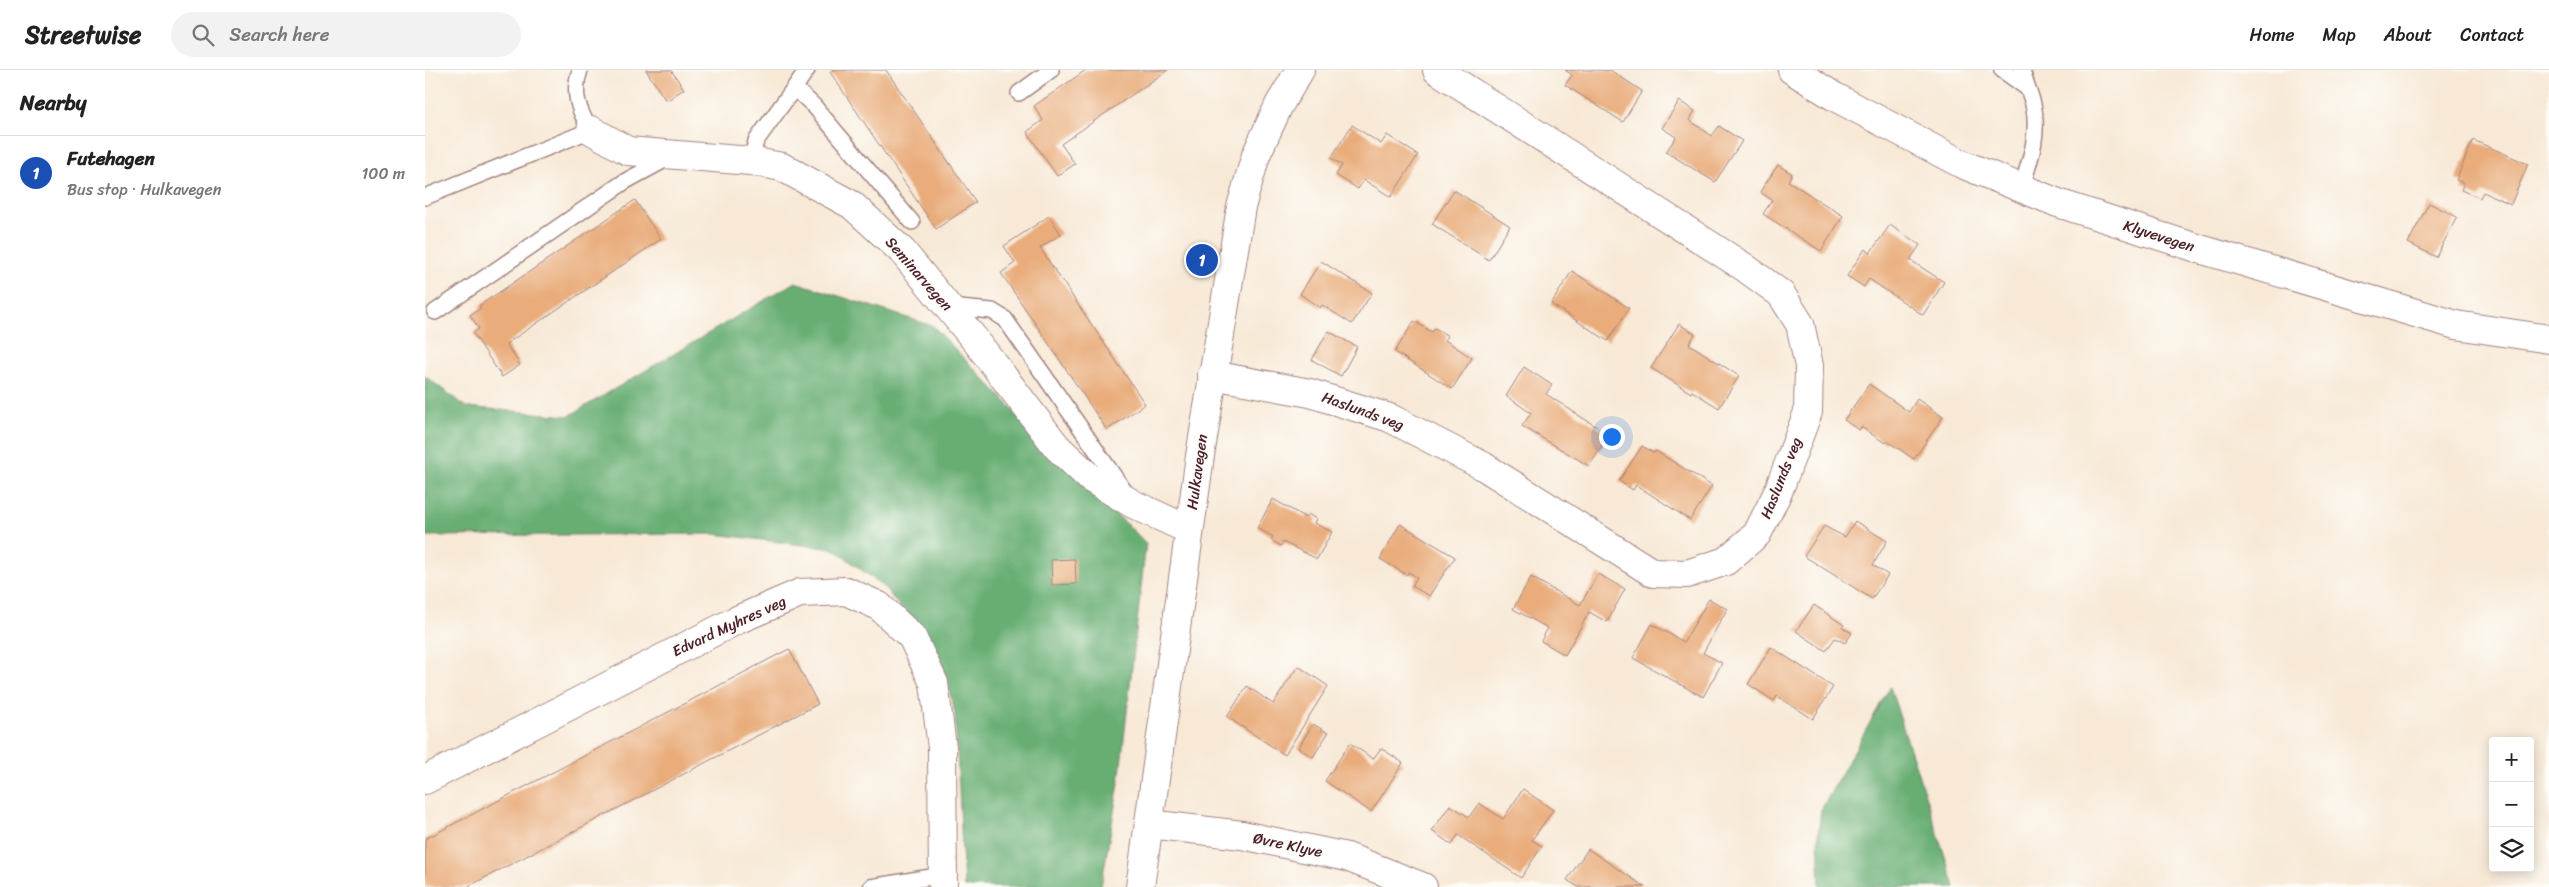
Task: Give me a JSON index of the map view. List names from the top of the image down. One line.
{"streets":{"street":["Klyvevegen","Seminarvegen","Haslunds veg","Hulkavegen","Edvard Myhres veg","Øvre Klyve"]},"crossings":[["Seminarvegen","Hulkavegen"],["Haslunds veg","Hulkavegen"],["Hulkavegen","Øvre Klyve"]],"page":{"header":"Streetwise","search":"Search here","nav":["Home","Map","About","Contact"],"heading":"Nearby","list":[{"mark":"1","name":"Futehagen","note":"Bus stop · Hulkavegen","value":"100 m"}],"pins":"1","map_buttons":["+","−"]}}
